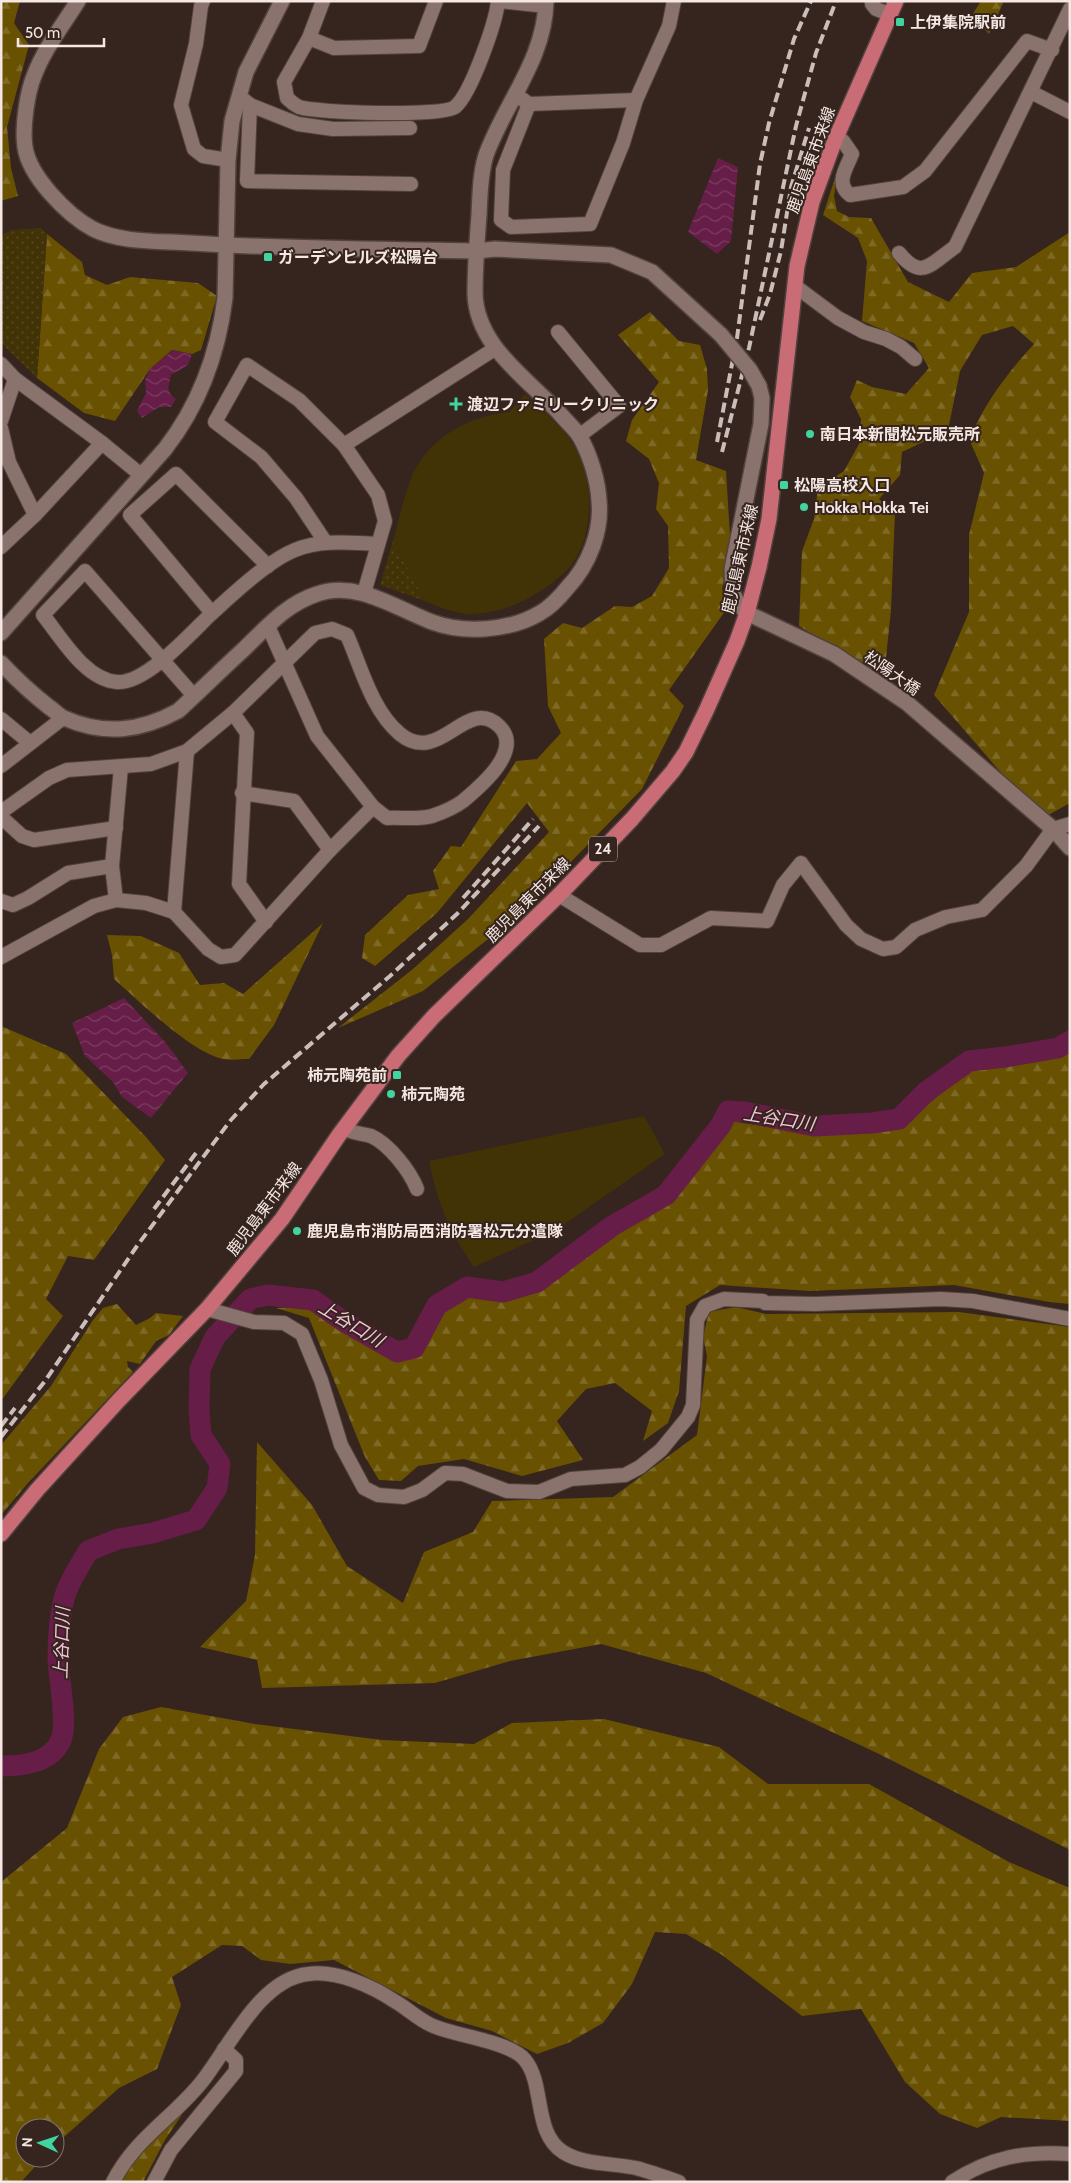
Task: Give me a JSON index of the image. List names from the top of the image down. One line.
{"streets":{"main road":["鹿児島東市来線","24"],"street":["松陽大橋"]},"crossings":[["鹿児島東市来線","松陽大橋"]],"water":["上谷口川"],"places":{"transit":["上伊集院駅前","ガーデンヒルズ松陽台","松陽高校入口","柿元陶苑前"],"health":["渡辺ファミリークリニック"],"other":["南日本新聞松元販売所","Hokka Hokka Tei","柿元陶苑","鹿児島市消防局西消防署松元分遣隊"]},"scale_bar":"50 m","north":"left"}
